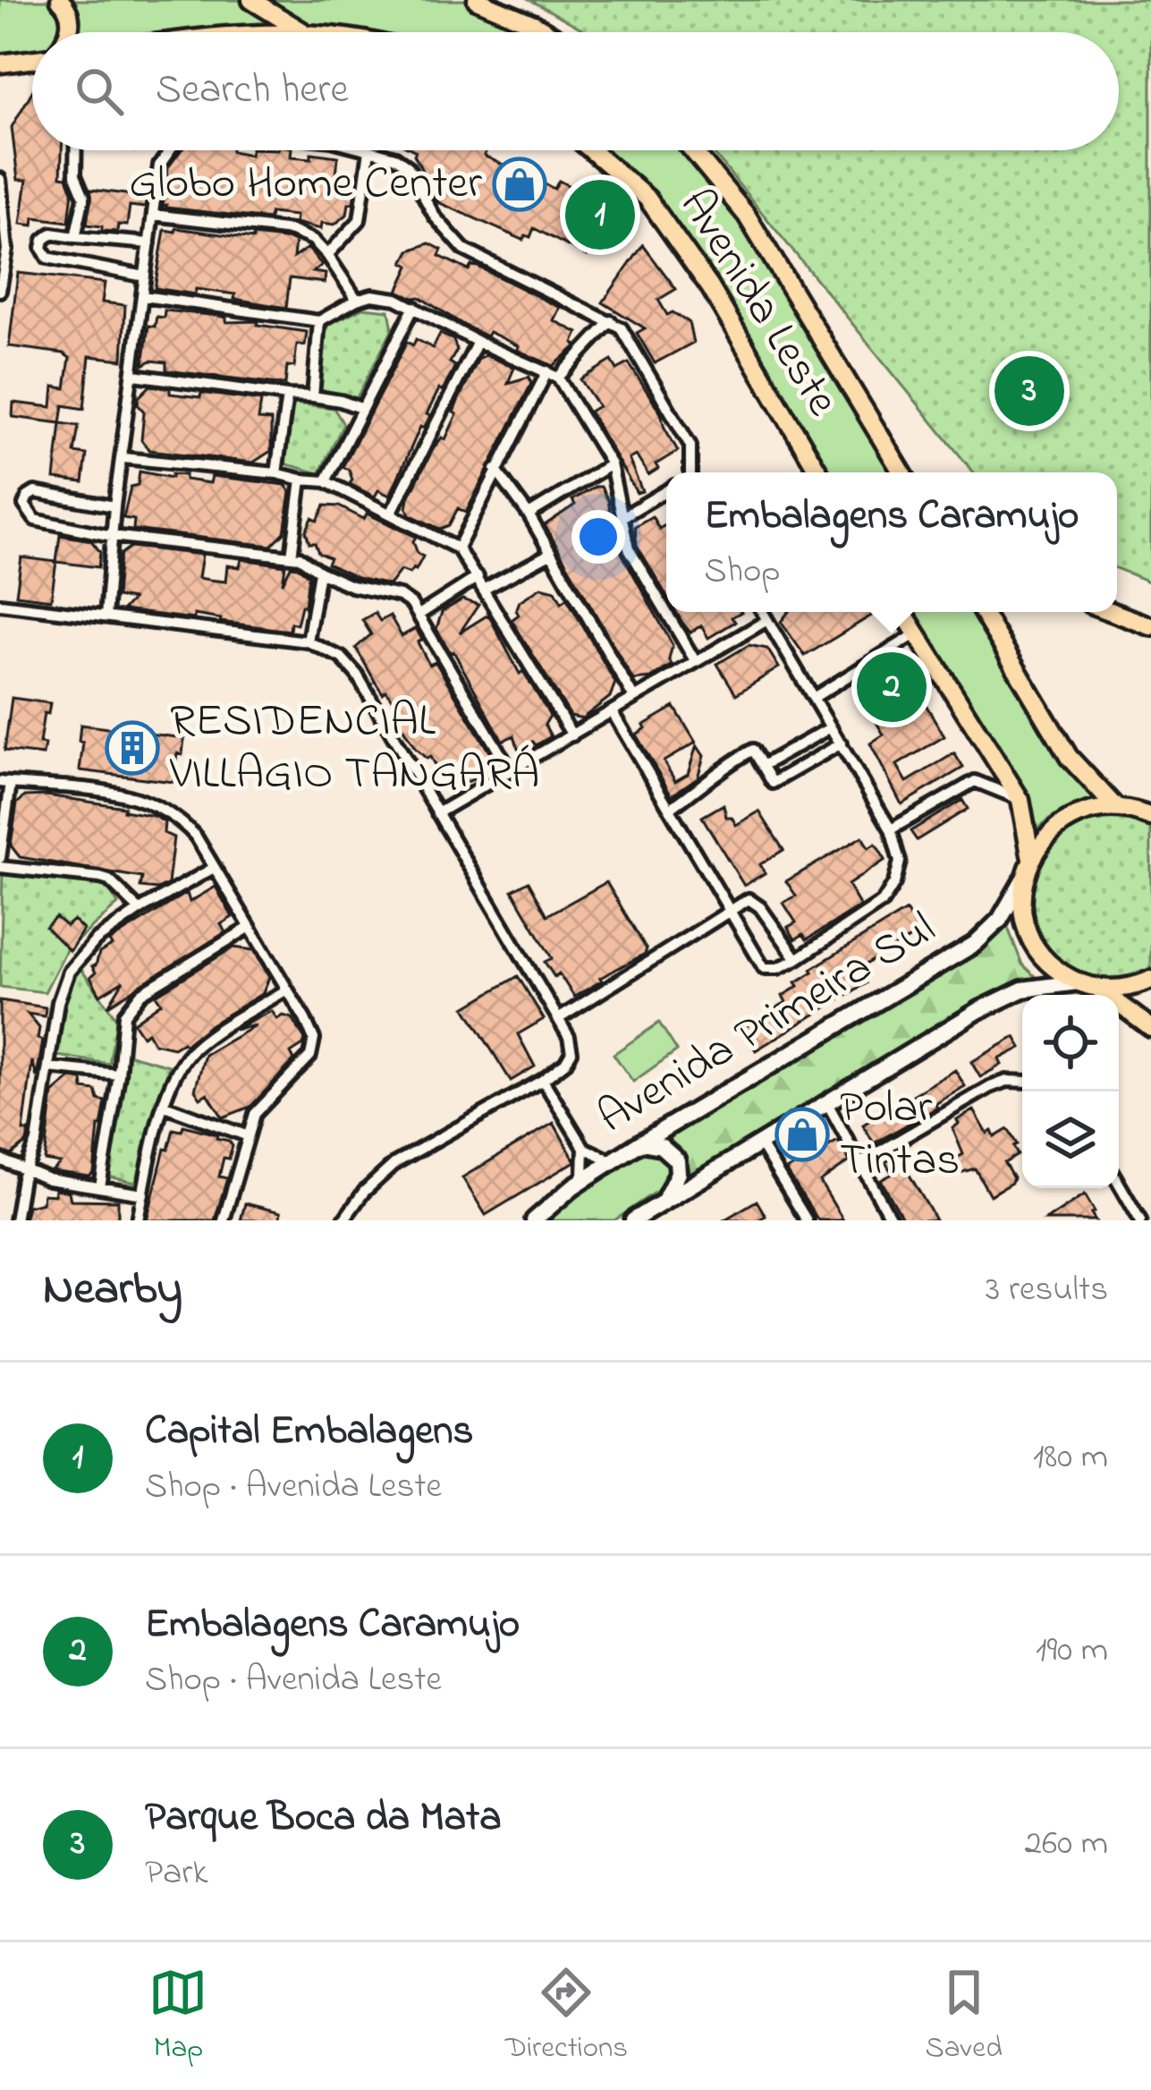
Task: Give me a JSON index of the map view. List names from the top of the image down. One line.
{"streets":{"main road":["Avenida Leste","Avenida Primeira Sul"]},"places":{"shop":["Globo Home Center","Polar Tintas"],"building":["RESIDENCIAL VILLAGIO TANGARÁ"]},"page":{"search":"Search here","pins":["1","3","2"],"popup":["Embalagens Caramujo","Shop"],"heading":["Nearby","3 results"],"list":[{"mark":"1","name":"Capital Embalagens","note":"Shop · Avenida Leste","value":"180 m"},{"mark":"2","name":"Embalagens Caramujo","note":"Shop · Avenida Leste","value":"190 m"},{"mark":"3","name":"Parque Boca da Mata","note":"Park","value":"260 m"}],"nav":["Map","Directions","Saved"]}}
